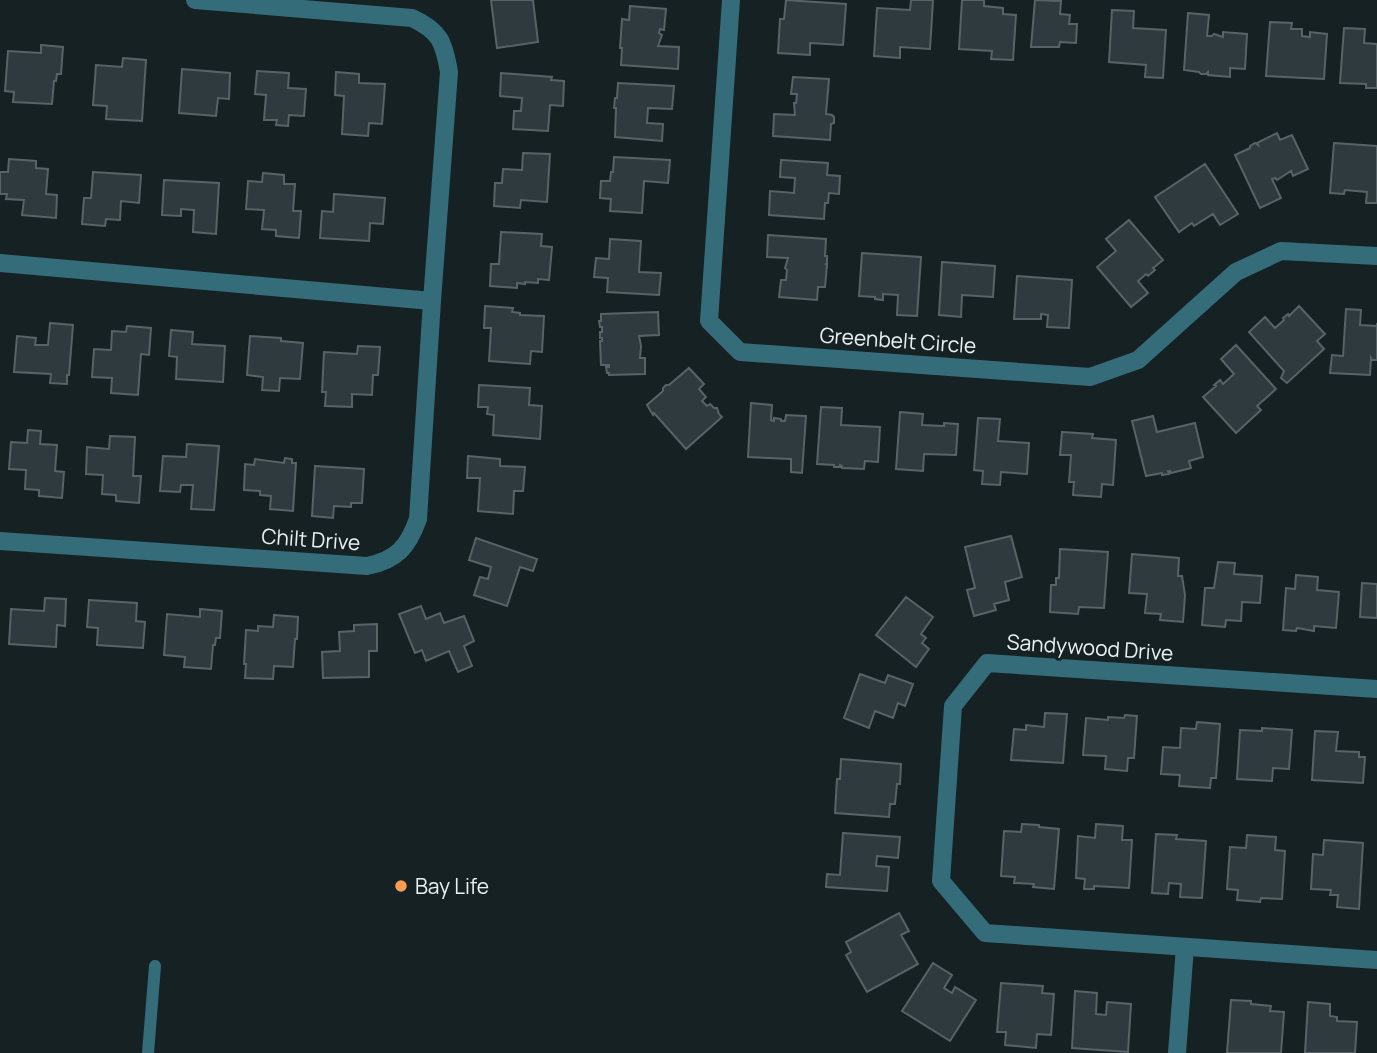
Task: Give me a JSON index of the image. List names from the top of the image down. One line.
{"streets":{"street":["Greenbelt Circle","Chilt Drive","Sandywood Drive"]},"places":["Bay Life"]}
